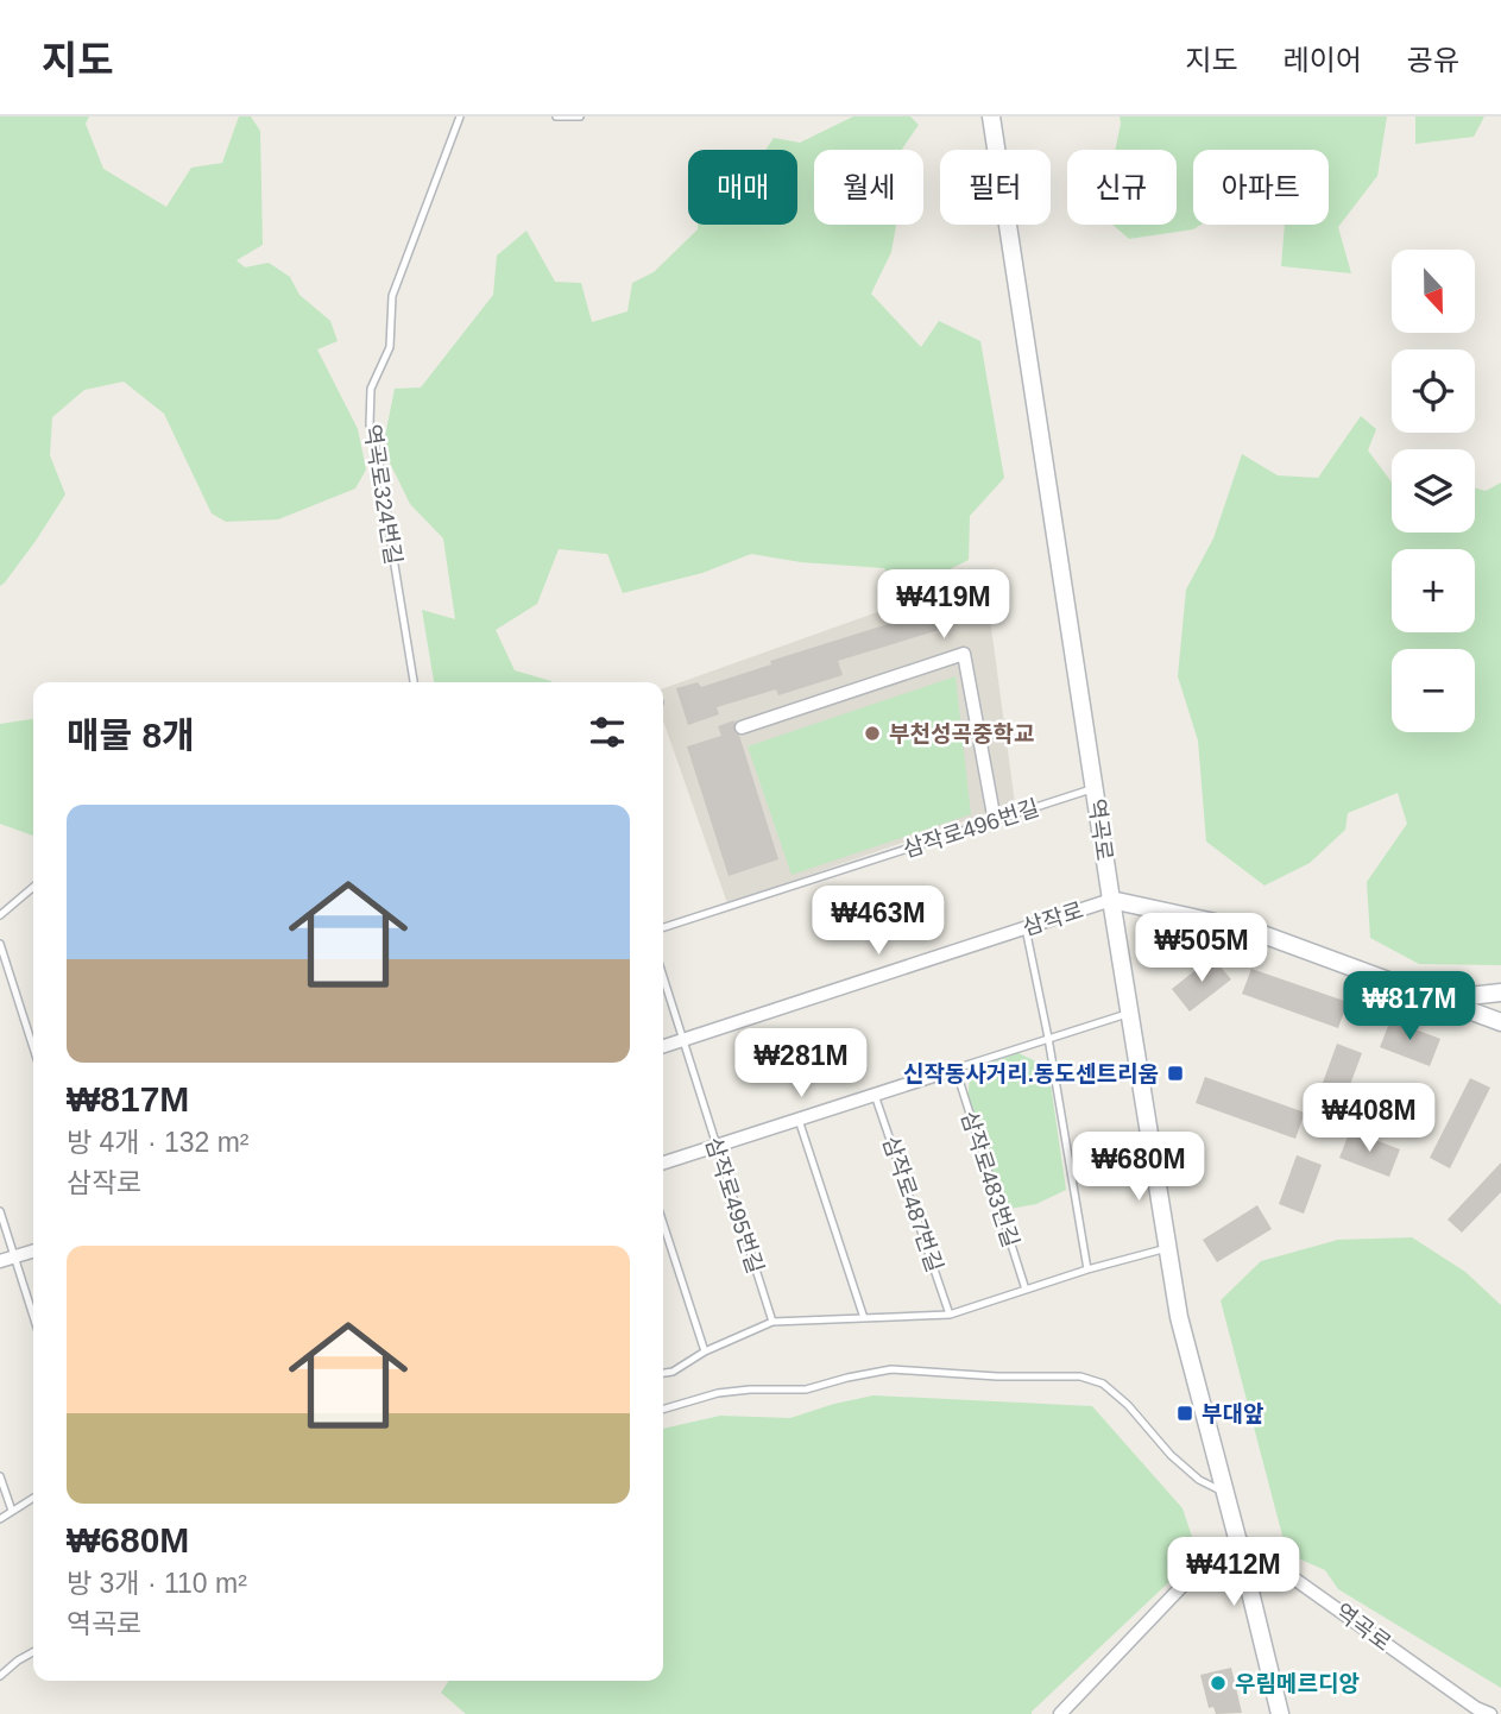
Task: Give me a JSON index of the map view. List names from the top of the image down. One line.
{"streets":{"street":["역곡로","삼작로"],"lane":["역곡로324번길","삼작로496번길","삼작로483번길","삼작로487번길","삼작로495번길"]},"crossings":[["삼작로496번길","역곡로"],["역곡로","삼작로"],["삼작로","삼작로495번길"]],"places":{"other":["부천성곡중학교","우림메르디앙"],"transit":["신작동사거리.동도센트리움","부대앞"]},"north":"bottom","page":{"header":"지도","nav":["지도","레이어","공유"],"chip":["매매","월세","필터","신규","아파트"],"map_buttons":["+","−"],"price":["₩419M","₩463M","₩505M","₩817M","₩281M","₩408M","₩680M","₩412M"],"heading":"매물 8개","list":[{"name":"₩817M","note":"방 4개 · 132 m² · 삼작로"},{"name":"₩680M","note":"방 3개 · 110 m² · 역곡로"}]}}
